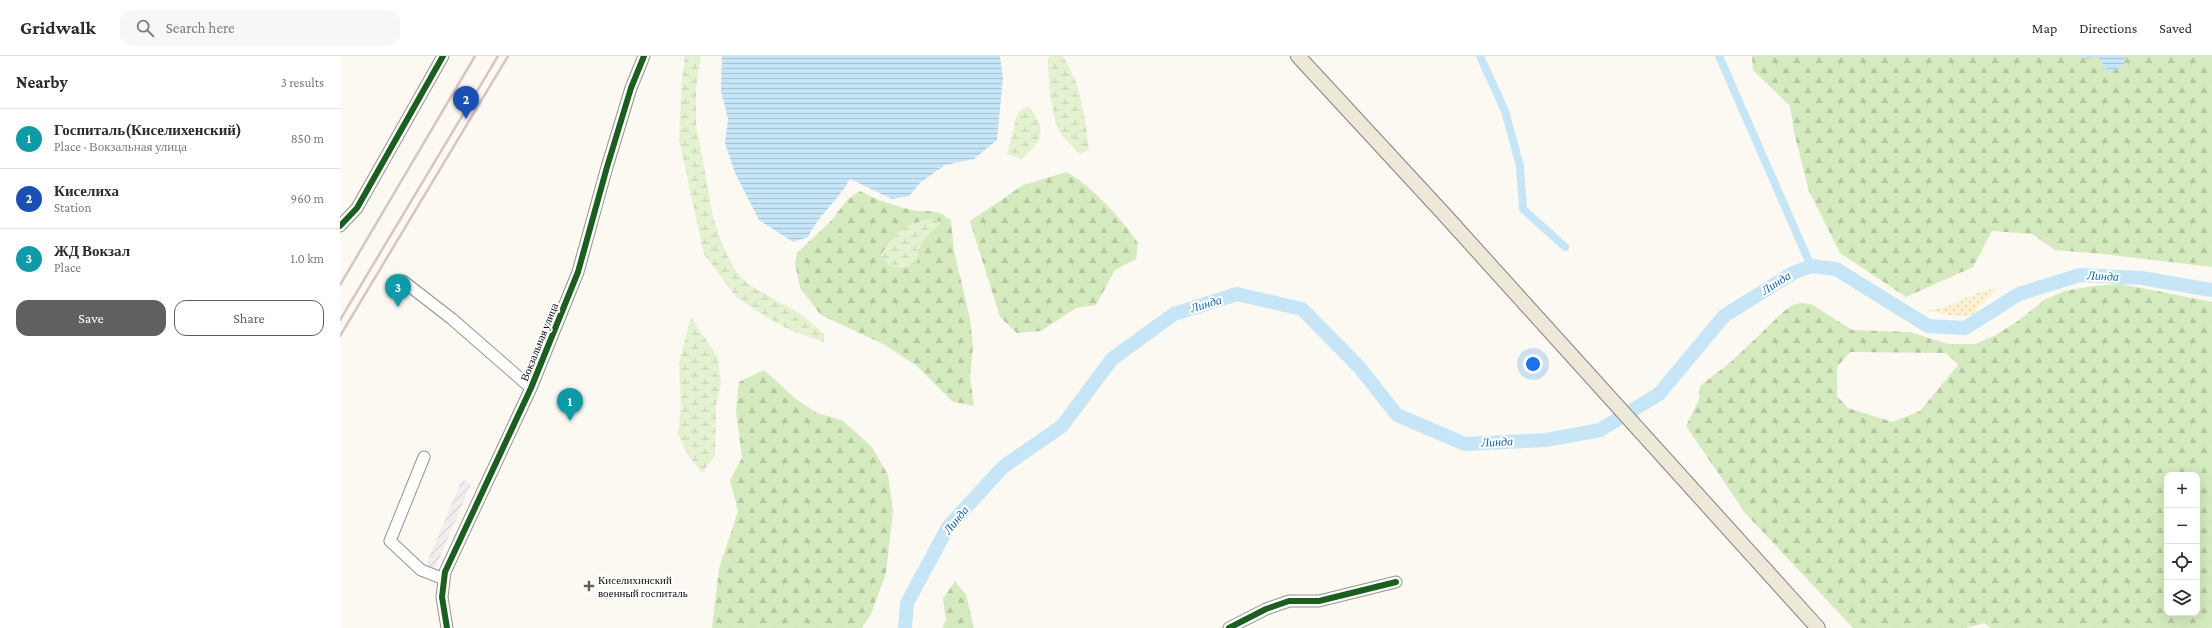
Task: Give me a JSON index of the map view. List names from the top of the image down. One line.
{"streets":{"street":["Вокзальная улица"]},"water":["Линда"],"places":{"health":["Киселихинский военный госпиталь"]},"page":{"header":"Gridwalk","search":"Search here","nav":["Map","Directions","Saved"],"heading":["Nearby","3 results"],"pins":["2","3","1"],"list":[{"mark":"1","name":"Госпиталь(Киселихенский)","note":"Place · Вокзальная улица","value":"850 m"},{"mark":"2","name":"Киселиха","note":"Station","value":"960 m"},{"mark":"3","name":"ЖД Вокзал","note":"Place","value":"1.0 km"}],"buttons":["Save","Share"],"map_buttons":["+","−"]}}
